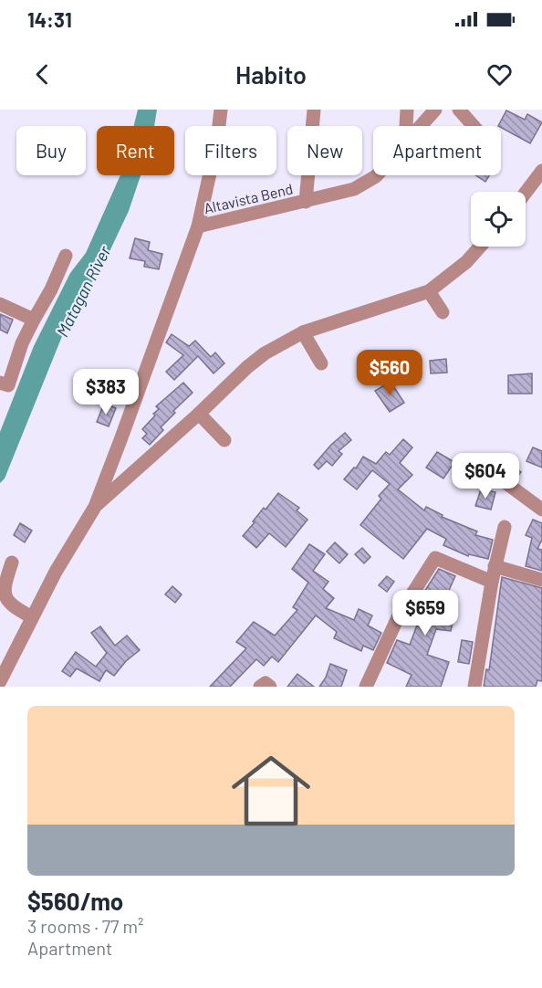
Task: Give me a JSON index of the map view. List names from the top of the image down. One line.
{"streets":{"street":["Altavista Bend"]},"water":["Matagan River"],"page":{"status":"14:31","header":"Habito","chip":["Buy","Rent","Filters","New","Apartment"],"price":["$560","$383","$604","$659"],"list":[{"name":"$560/mo","note":"3 rooms · 77 m² · Apartment"}]}}
